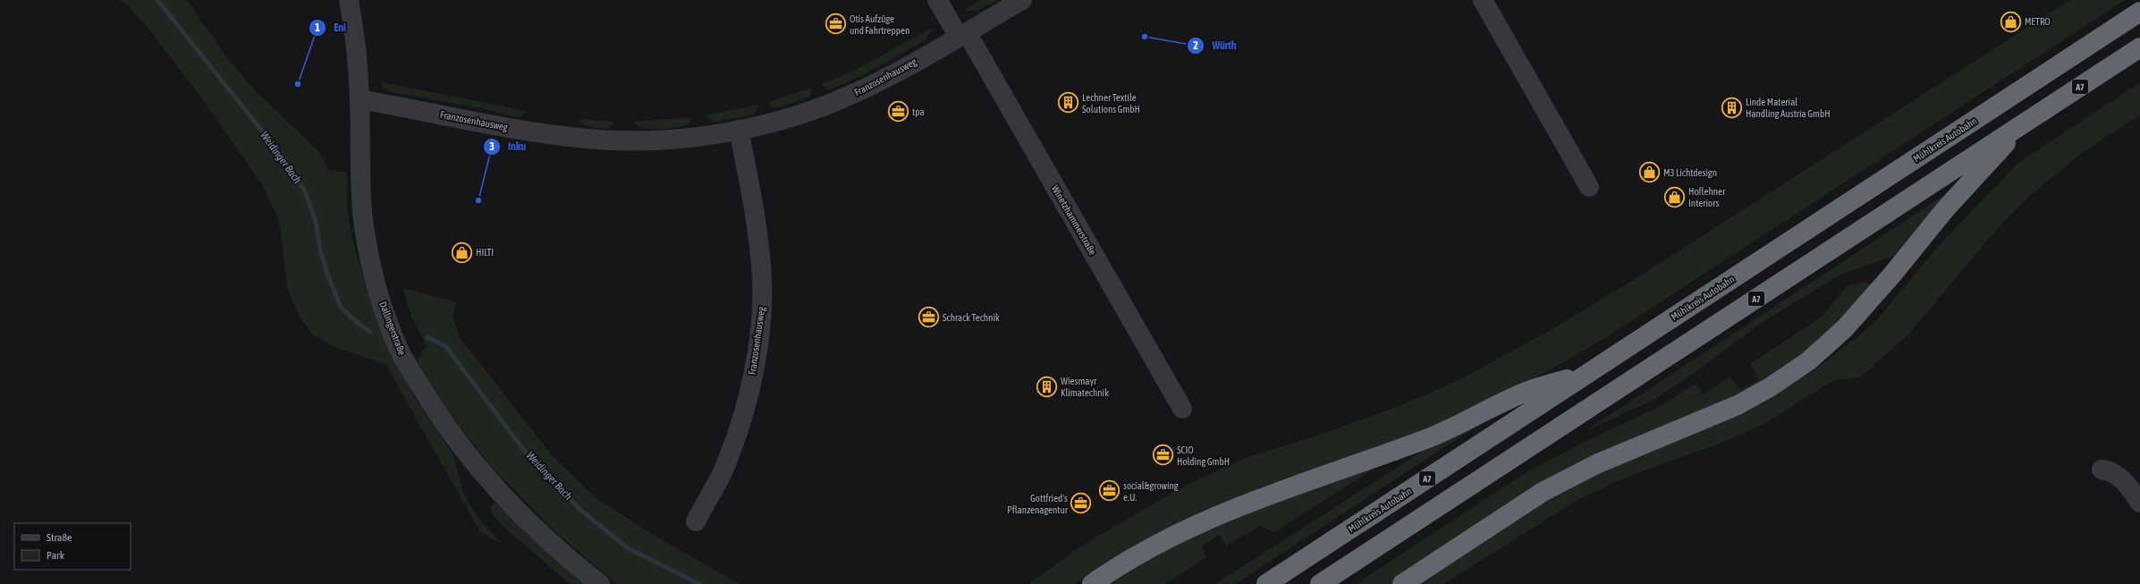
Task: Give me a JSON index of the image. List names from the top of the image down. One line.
{"streets":{"highway":["A7","Mühlkreis Autobahn"],"street":["Franzosenhausweg","Winetzhammerstraße","Dallingerstraße"]},"crossings":[["Franzosenhausweg","Winetzhammerstraße"],["Franzosenhausweg","Dallingerstraße"]],"water":["Weidinger Bach"],"places":{"shop":["METRO","M3 Lichtdesign","Hoflehner Interiors","HILTI"],"office":["Otis Aufzüge und Fahrtreppen","tpa","Schrack Technik","SCIO Holding GmbH","social&growing e.U.","Gottfried's Pflanzenagentur"],"other":["Würth","Eni","Inku"],"building":["Lechner Textile Solutions GmbH","Linde Material Handling Austria GmbH","Wiesmayr Klimatechnik"]},"legend":["Straße","Park"]}
